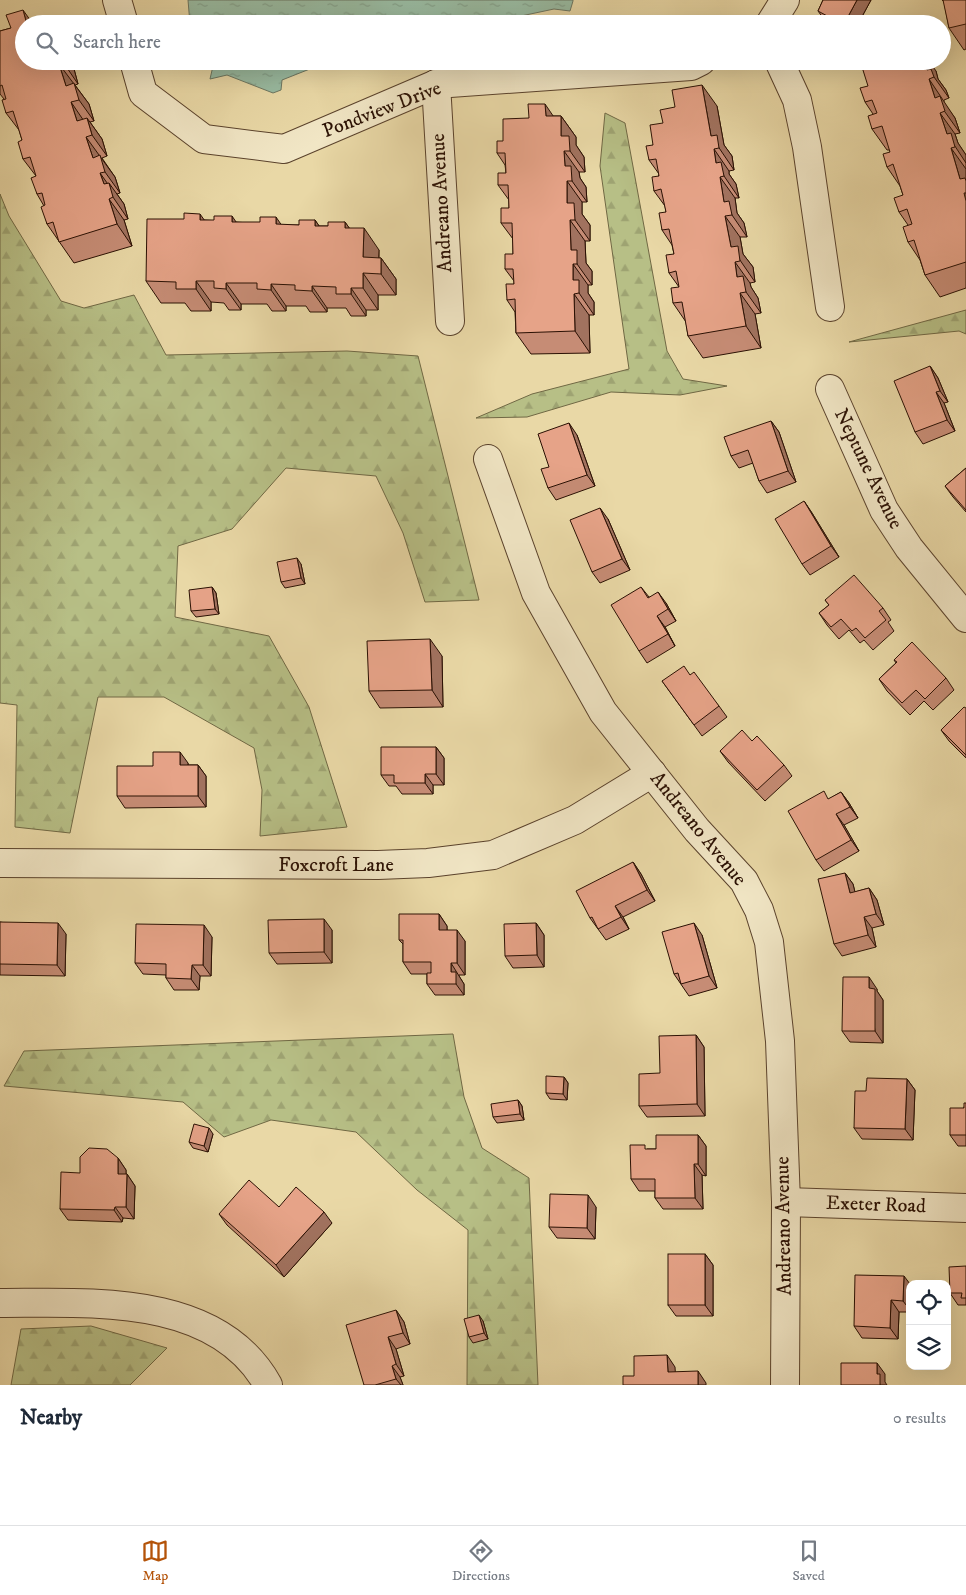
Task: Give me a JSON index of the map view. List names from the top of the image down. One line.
{"streets":{"street":["Pondview Drive","Andreano Avenue","Neptune Avenue","Foxcroft Lane","Exeter Road"]},"crossings":[["Pondview Drive","Andreano Avenue"],["Andreano Avenue","Foxcroft Lane"],["Andreano Avenue","Exeter Road"]],"page":{"search":"Search here","heading":["Nearby","0 results"],"nav":["Map","Directions","Saved"]}}
